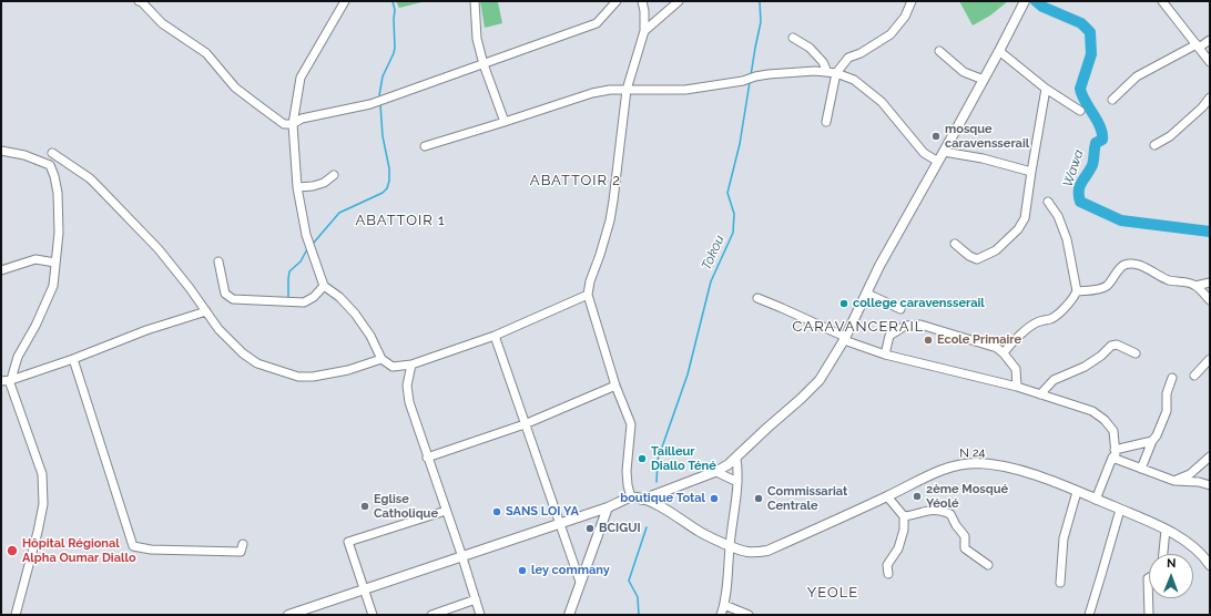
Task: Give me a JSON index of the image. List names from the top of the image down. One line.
{"streets":{"main road":["N 24"]},"districts":["ABATTOIR 2","ABATTOIR 1","CARAVANCERAIL","YEOLE"],"water":["Wawa","Tokou"],"places":["mosque caravensserail","college caravensserail","Ecole Primaire","Tailleur Diallo Téné","2ème Mosqué Yéolé","boutique Total","Commissariat Centrale","Eglise Catholique","SANS LOI YA","BCIGUI","Hôpital Régional Alpha Oumar Diallo","ley commany"],"north":"top"}
